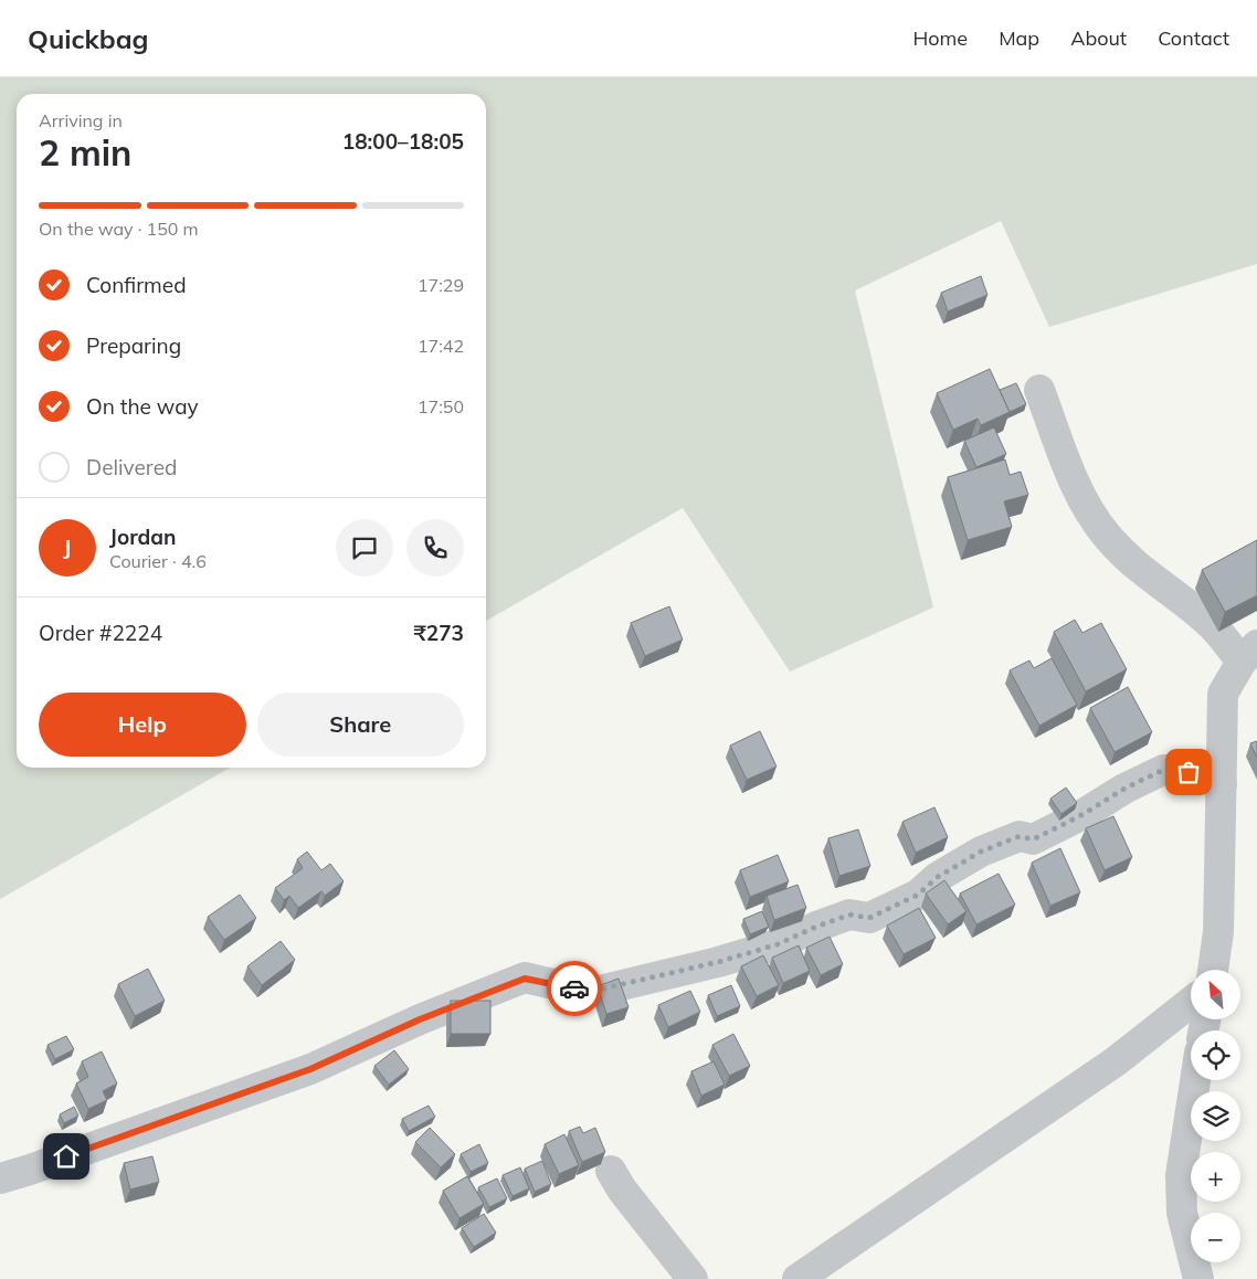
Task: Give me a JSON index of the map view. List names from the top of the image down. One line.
{"north":"top left","page":{"header":"Quickbag","nav":["Home","Map","About","Contact"],"heading":["2 min","Arriving in","18:00–18:05"],"panel":["Jordan","Courier · 4.6","Order #2224","₹273"],"bar":"On the way · 150 m","list":[["Confirmed","17:29"],["Preparing","17:42"],["On the way","17:50"],"Delivered"],"round":"J","buttons":["Help","Share"],"map_buttons":["+","−"]}}
